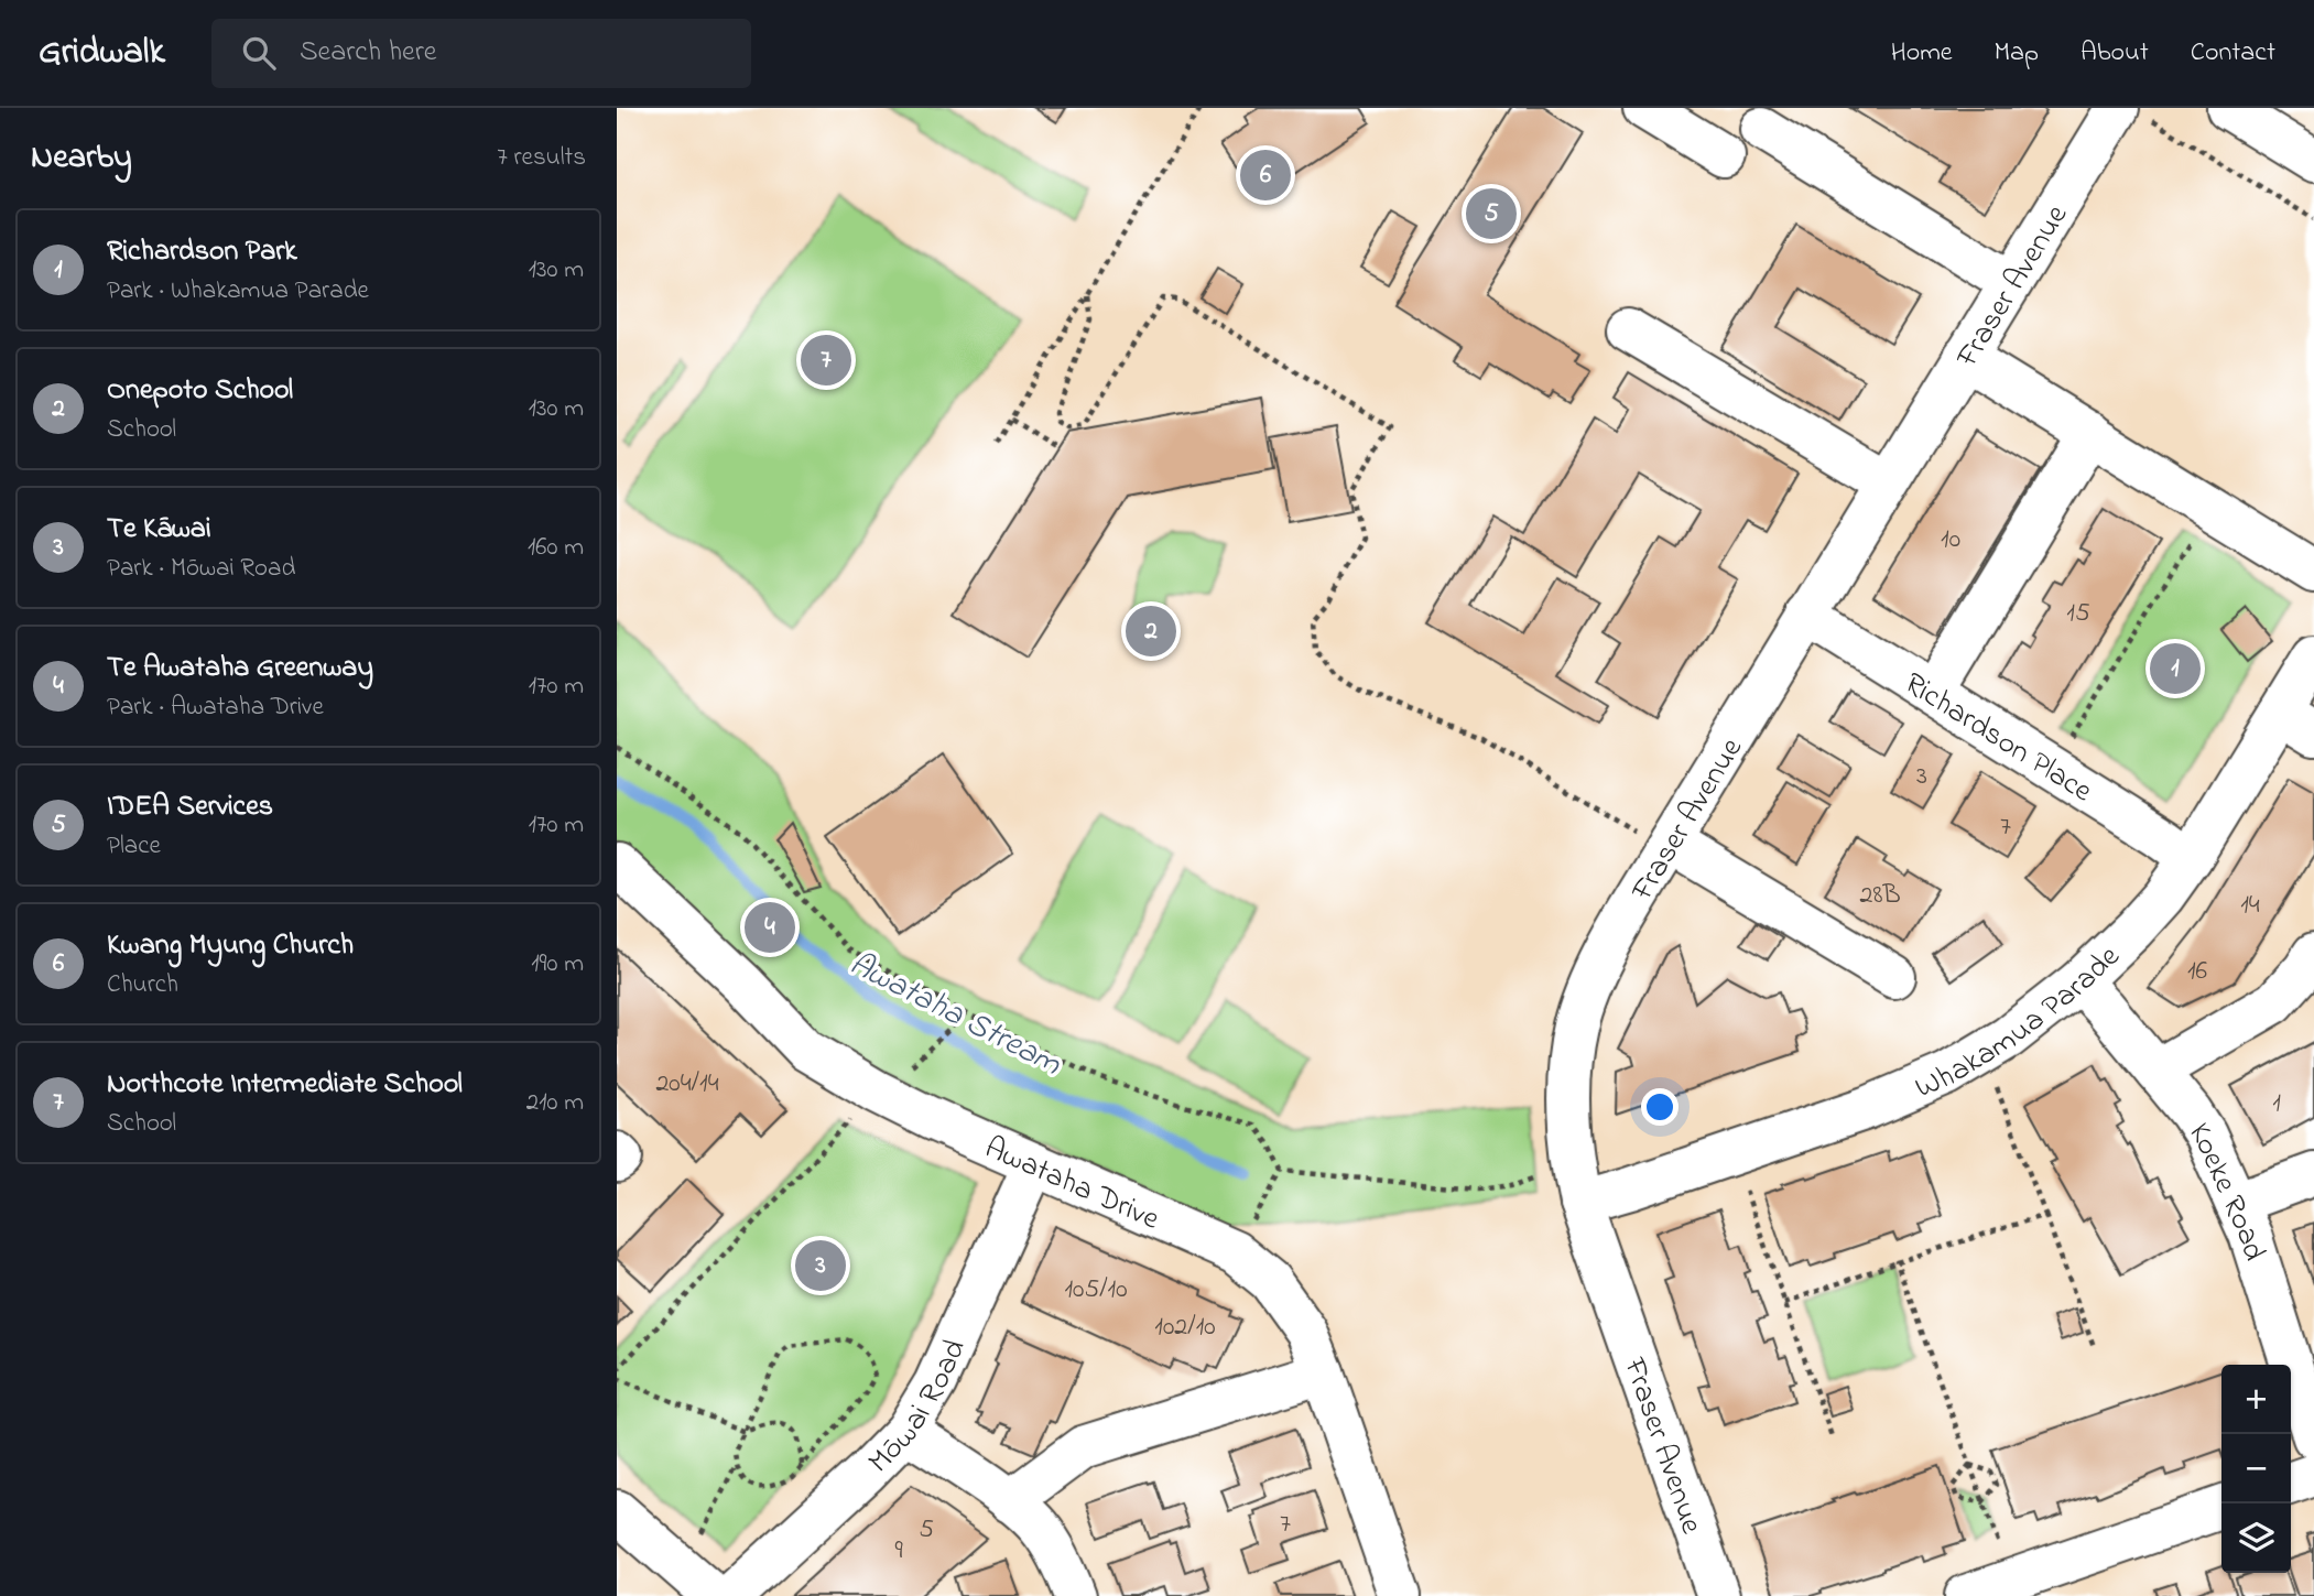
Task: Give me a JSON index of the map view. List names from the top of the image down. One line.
{"streets":{"street":["Fraser Avenue","Richardson Place","Whakamua Parade","Awataha Drive","Koeke Road","Mōwai Road"]},"crossings":[["Fraser Avenue","Richardson Place"],["Fraser Avenue","Whakamua Parade"],["Richardson Place","Whakamua Parade"],["Whakamua Parade","Koeke Road"],["Awataha Drive","Mōwai Road"]],"water":["Awataha Stream"],"house_numbers":["10","15","3","7","28B","14","16","204/14","1","105/10","102/10","7","5","9"],"page":{"header":"Gridwalk","search":"Search here","nav":["Home","Map","About","Contact"],"heading":["Nearby","7 results"],"pins":["6","5","7","2","1","4","3"],"list":[{"mark":"1","name":"Richardson Park","note":"Park · Whakamua Parade","value":"130 m"},{"mark":"2","name":"Onepoto School","note":"School","value":"130 m"},{"mark":"3","name":"Te Kāwai","note":"Park · Mōwai Road","value":"160 m"},{"mark":"4","name":"Te Awataha Greenway","note":"Park · Awataha Drive","value":"170 m"},{"mark":"5","name":"IDEA Services","note":"Place","value":"170 m"},{"mark":"6","name":"Kwang Myung Church","note":"Church","value":"190 m"},{"mark":"7","name":"Northcote Intermediate School","note":"School","value":"210 m"}],"map_buttons":["+","−"]}}
